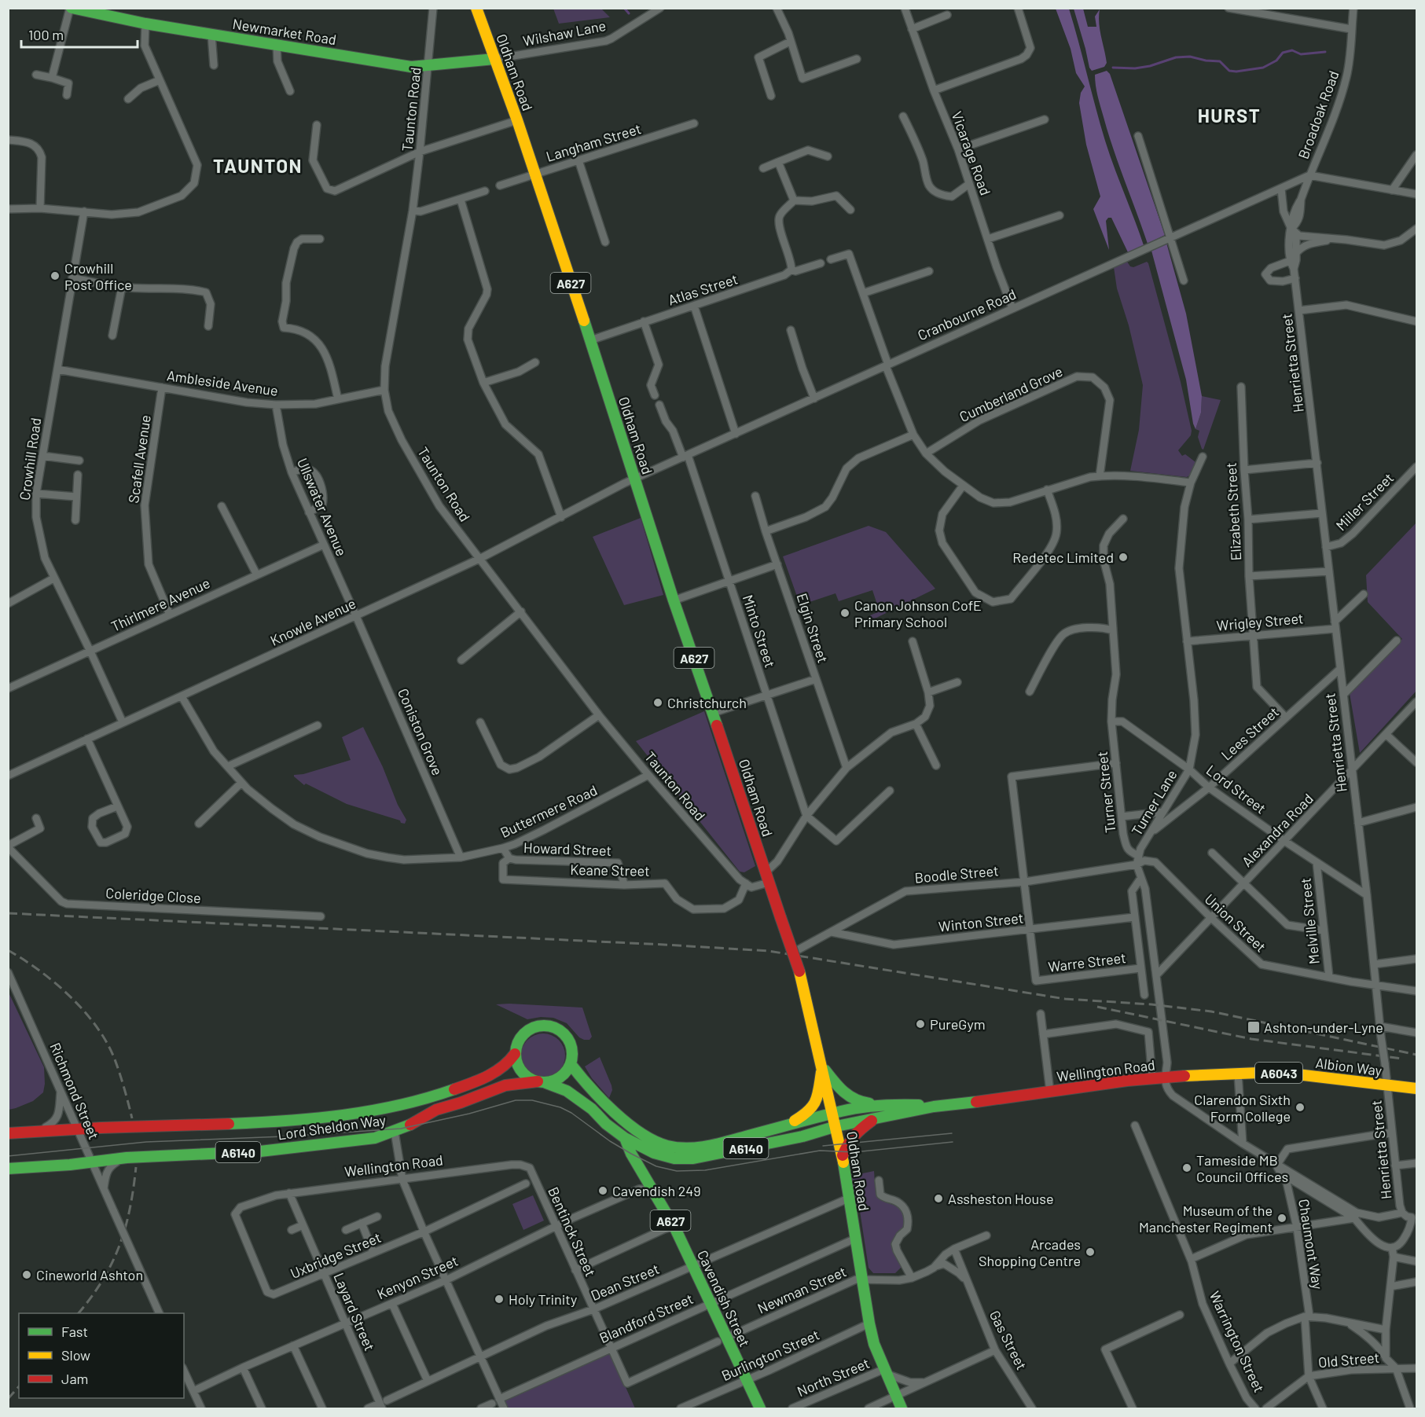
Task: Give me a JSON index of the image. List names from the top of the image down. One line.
{"streets":{"main road":["Newmarket Road","Oldham Road","A627","Albion Way","Wellington Road","A6043","Lord Sheldon Way","A6140","Cavendish Street"],"street":["Wilshaw Lane","Taunton Road","Broadoak Road","Langham Street","Vicarage Road","Atlas Street","Cranbourne Road","Henrietta Street","Ambleside Avenue","Cumberland Grove","Crowhill Road","Scafell Avenue","Miller Street","Ullswater Avenue","Elizabeth Street","Thirlmere Avenue","Knowle Avenue","Wrigley Street","Elgin Street","Minto Street","Coniston Grove","Lees Street","Lord Street","Turner Street","Turner Lane","Buttermere Road","Alexandra Road","Howard Street","Keane Street","Boodle Street","Coleridge Close","Melville Street","Winton Street","Union Street","Warre Street","Richmond Street","Bentinck Street","Chaumont Way","Uxbridge Street","Kenyon Street","Dean Street","Newman Street","Layard Street","Blandford Street","Gas Street","Warrington Street","Burlington Street","Old Street","North Street"]},"crossings":[["Newmarket Road","Wilshaw Lane"],["Newmarket Road","Oldham Road"],["Newmarket Road","Taunton Road"],["Wilshaw Lane","Oldham Road"],["Oldham Road","Langham Street"],["Oldham Road","A627"],["Oldham Road","Atlas Street"],["Oldham Road","Cranbourne Road"],["Oldham Road","Knowle Avenue"],["Oldham Road","Boodle Street"],["Oldham Road","Wellington Road"],["Oldham Road","A6043"],["Oldham Road","Dean Street"],["Oldham Road","Newman Street"],["Oldham Road","Blandford Street"],["Oldham Road","Burlington Street"],["Oldham Road","North Street"],["Taunton Road","Ambleside Avenue"],["Taunton Road","Knowle Avenue"],["Taunton Road","Buttermere Road"],["Taunton Road","Keane Street"],["Broadoak Road","Cranbourne Road"],["Broadoak Road","Henrietta Street"],["Vicarage Road","Cranbourne Road"],["A627","Wellington Road"],["Cranbourne Road","Knowle Avenue"],["Cranbourne Road","Minto Street"],["Henrietta Street","Miller Street"],["Henrietta Street","Wrigley Street"],["Henrietta Street","Lees Street"],["Henrietta Street","Lord Street"],["Henrietta Street","Alexandra Road"],["Henrietta Street","Union Street"],["Henrietta Street","Albion Way"],["Henrietta Street","Wellington Road"],["Ambleside Avenue","Crowhill Road"],["Ambleside Avenue","Scafell Avenue"],["Ambleside Avenue","Ullswater Avenue"],["Crowhill Road","Thirlmere Avenue"],["Crowhill Road","Knowle Avenue"],["Scafell Avenue","Thirlmere Avenue"],["Ullswater Avenue","Thirlmere Avenue"],["Ullswater Avenue","Knowle Avenue"],["Ullswater Avenue","Coniston Grove"],["Elizabeth Street","Wrigley Street"],["Elizabeth Street","Lees Street"],["Knowle Avenue","Coniston Grove"],["Knowle Avenue","Buttermere Road"],["Wrigley Street","Turner Lane"],["Coniston Grove","Buttermere Road"],["Lees Street","Lord Street"],["Lees Street","Turner Lane"],["Lord Street","Turner Street"],["Lord Street","Turner Lane"],["Lord Street","Alexandra Road"],["Lord Street","Melville Street"],["Turner Street","Turner Lane"],["Turner Lane","Boodle Street"],["Turner Lane","Union Street"],["Buttermere Road","Howard Street"],["Alexandra Road","Union Street"],["Howard Street","Keane Street"],["Boodle Street","Winton Street"],["Boodle Street","Union Street"],["Melville Street","Union Street"],["Winton Street","Warre Street"],["Albion Way","Wellington Road"],["Wellington Road","A6043"],["Wellington Road","Lord Sheldon Way"],["Wellington Road","Bentinck Street"],["Wellington Road","Chaumont Way"],["Wellington Road","Uxbridge Street"],["Wellington Road","Layard Street"],["Richmond Street","Lord Sheldon Way"],["Lord Sheldon Way","A6140"],["Lord Sheldon Way","Cavendish Street"],["Bentinck Street","Kenyon Street"],["Bentinck Street","Dean Street"],["Bentinck Street","Newman Street"],["Bentinck Street","Blandford Street"],["Chaumont Way","Old Street"],["Uxbridge Street","Layard Street"],["Kenyon Street","Cavendish Street"],["Kenyon Street","Layard Street"],["Dean Street","Cavendish Street"],["Dean Street","Layard Street"],["Newman Street","Cavendish Street"],["Cavendish Street","Blandford Street"],["Cavendish Street","Burlington Street"]],"districts":["HURST","TAUNTON"],"places":{"other":["Crowhill Post Office","Redetec Limited","Canon Johnson CofE Primary School","Christchurch","PureGym","Clarendon Sixth Form College","Tameside MB Council Offices","Cavendish 249","Assheston House","Museum of the Manchester Regiment","Arcades Shopping Centre","Cineworld Ashton","Holy Trinity"],"transit":["Ashton-under-Lyne"]},"legend":["Fast","Slow","Jam"],"scale_bar":"100 m"}
